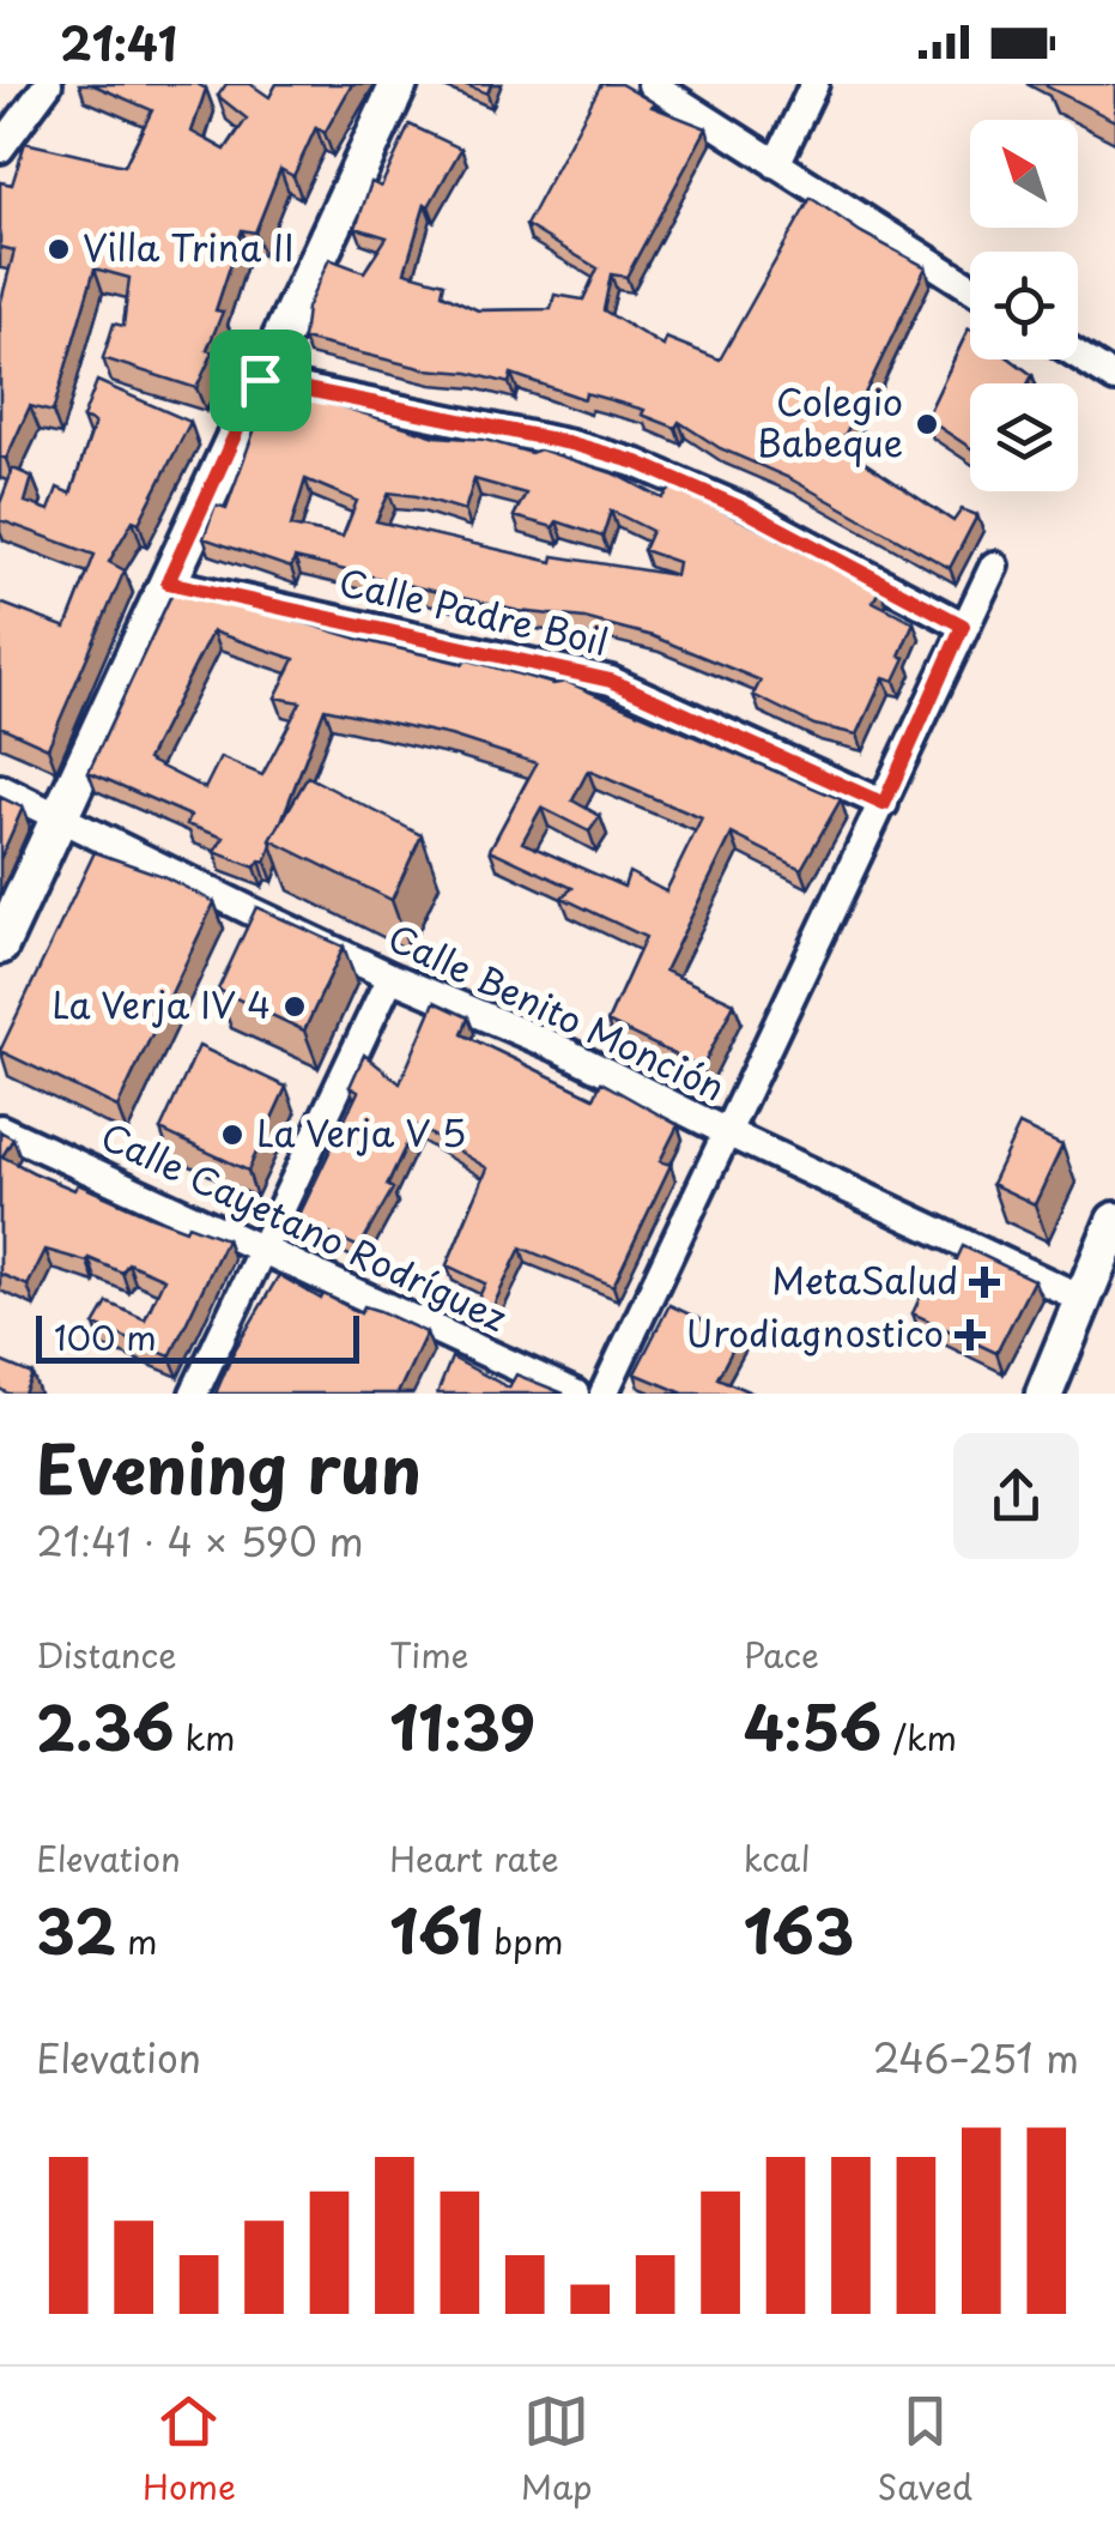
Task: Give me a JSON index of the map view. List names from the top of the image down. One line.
{"streets":{"street":["Calle Padre Boil","Calle Benito Monción","Calle Cayetano Rodríguez"]},"places":{"other":["Villa Trina II","Colegio Babeque","La Verja IV 4","La Verja V 5"],"health":["MetaSalud","Urodiagnostico"]},"scale_bar":"100 m","north":"top left","page":{"status":"21:41","scale":"100 m","heading":["Evening run","21:41 · 4 × 590 m"],"stats":[["Distance","2.36 km"],["Time","11:39"],["Pace","4:56 /km"],["Elevation","32 m"],["Heart rate","161 bpm"],["kcal","163"]],"chart":["Elevation","246–251 m"],"tabs":["Home","Map","Saved"]}}
